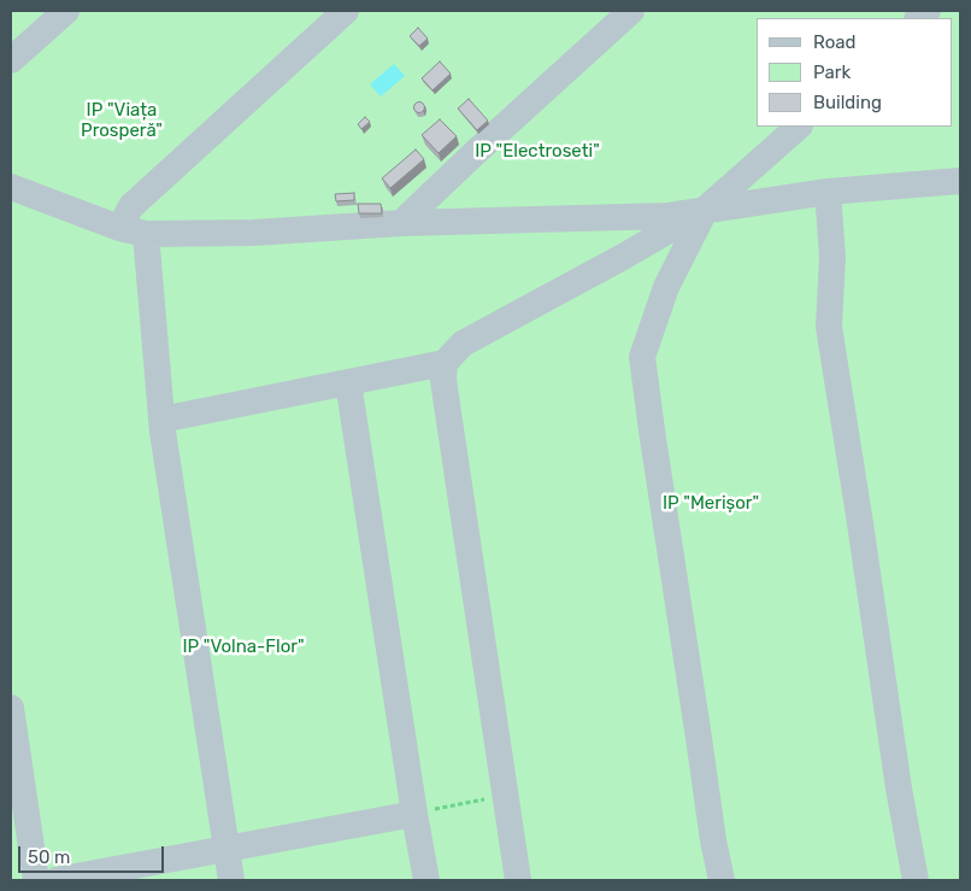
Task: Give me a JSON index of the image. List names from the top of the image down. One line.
{"parks":["IP \"Viața Prosperă\"","IP \"Electroseti\"","IP \"Merișor\"","IP \"Volna-Flor\""],"legend":["Road","Park","Building"],"scale_bar":"50 m"}
